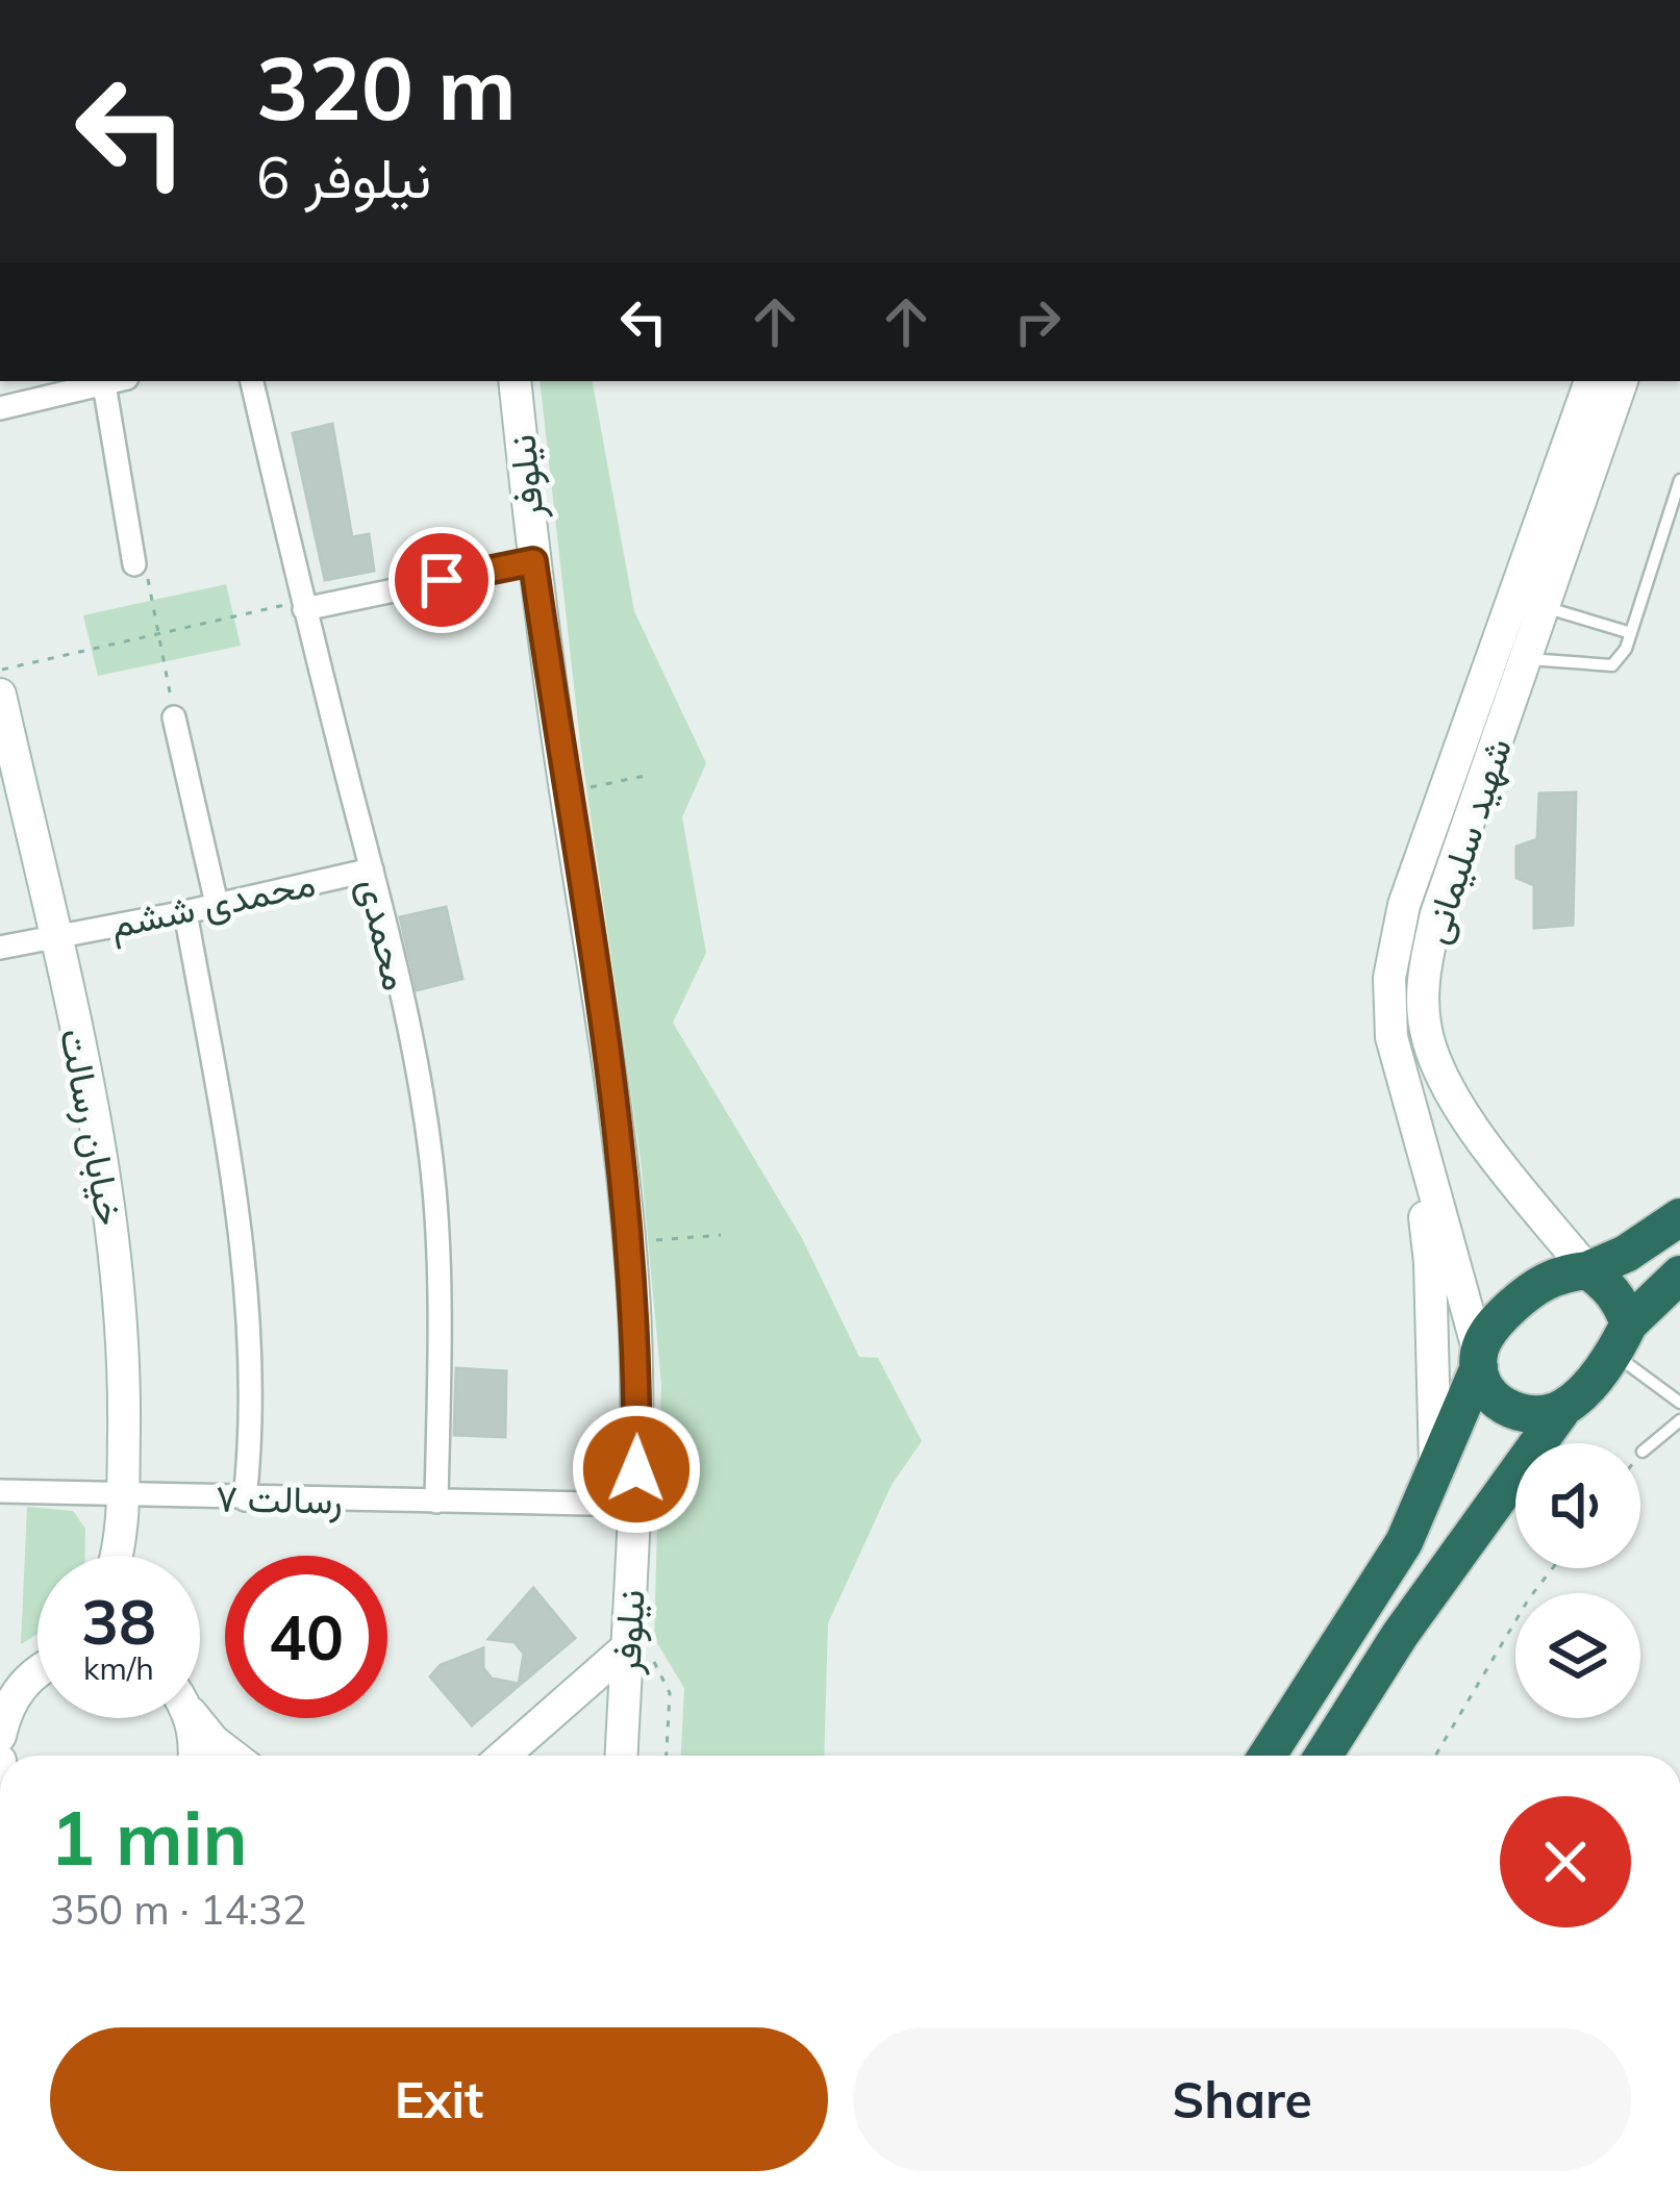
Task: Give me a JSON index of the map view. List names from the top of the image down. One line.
{"streets":{"main road":["نیلوفر","شهید سلیمانی","خیابان رسالت"],"street":["محمدی ششم","محمدی","رسالت ۷"]},"crossings":[["نیلوفر","رسالت ۷"],["محمدی ششم","محمدی"],["محمدی ششم","خیابان رسالت"],["محمدی","رسالت ۷"],["خیابان رسالت","رسالت ۷"]],"page":{"turn":["320 m","نیلوفر 6"],"speed":"38 km/h","limit":"40","heading":["1 min","350 m · 14:32"],"buttons":["Exit","Share"]}}
